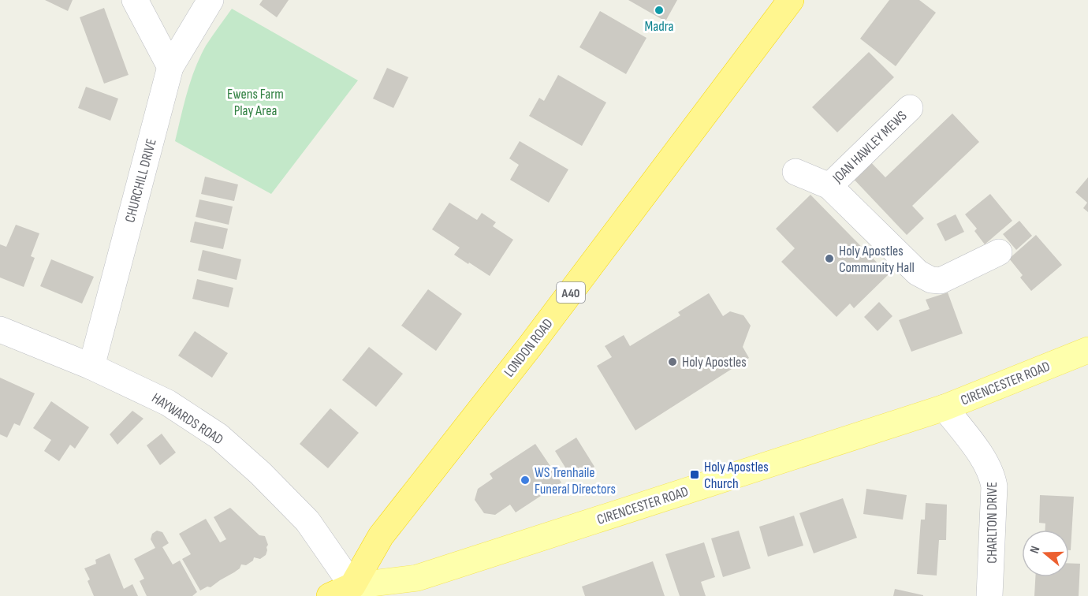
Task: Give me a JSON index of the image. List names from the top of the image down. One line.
{"streets":{"highway":["A40","LONDON ROAD"],"main road":["CIRENCESTER ROAD"],"street":["JOAN HAWLEY MEWS","CHURCHILL DRIVE","HAYWARDS ROAD","CHARLTON DRIVE"]},"crossings":[["CHURCHILL DRIVE","HAYWARDS ROAD"],["LONDON ROAD","CIRENCESTER ROAD"],["LONDON ROAD","HAYWARDS ROAD"],["CIRENCESTER ROAD","HAYWARDS ROAD"],["CIRENCESTER ROAD","CHARLTON DRIVE"]],"parks":["Ewens Farm Play Area"],"places":{"other":["Madra","Holy Apostles Community Hall","Holy Apostles","WS Trenhaile Funeral Directors"],"transit":["Holy Apostles Church"]},"north":"left"}
